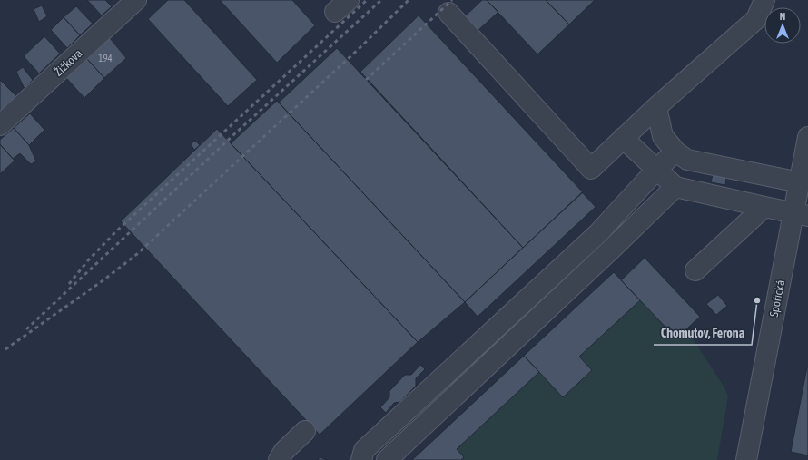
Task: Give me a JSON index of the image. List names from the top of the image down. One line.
{"streets":{"street":["Žižkova","Spořická"]},"places":["Chomutov, Ferona"],"house_numbers":["194"],"north":"top"}
